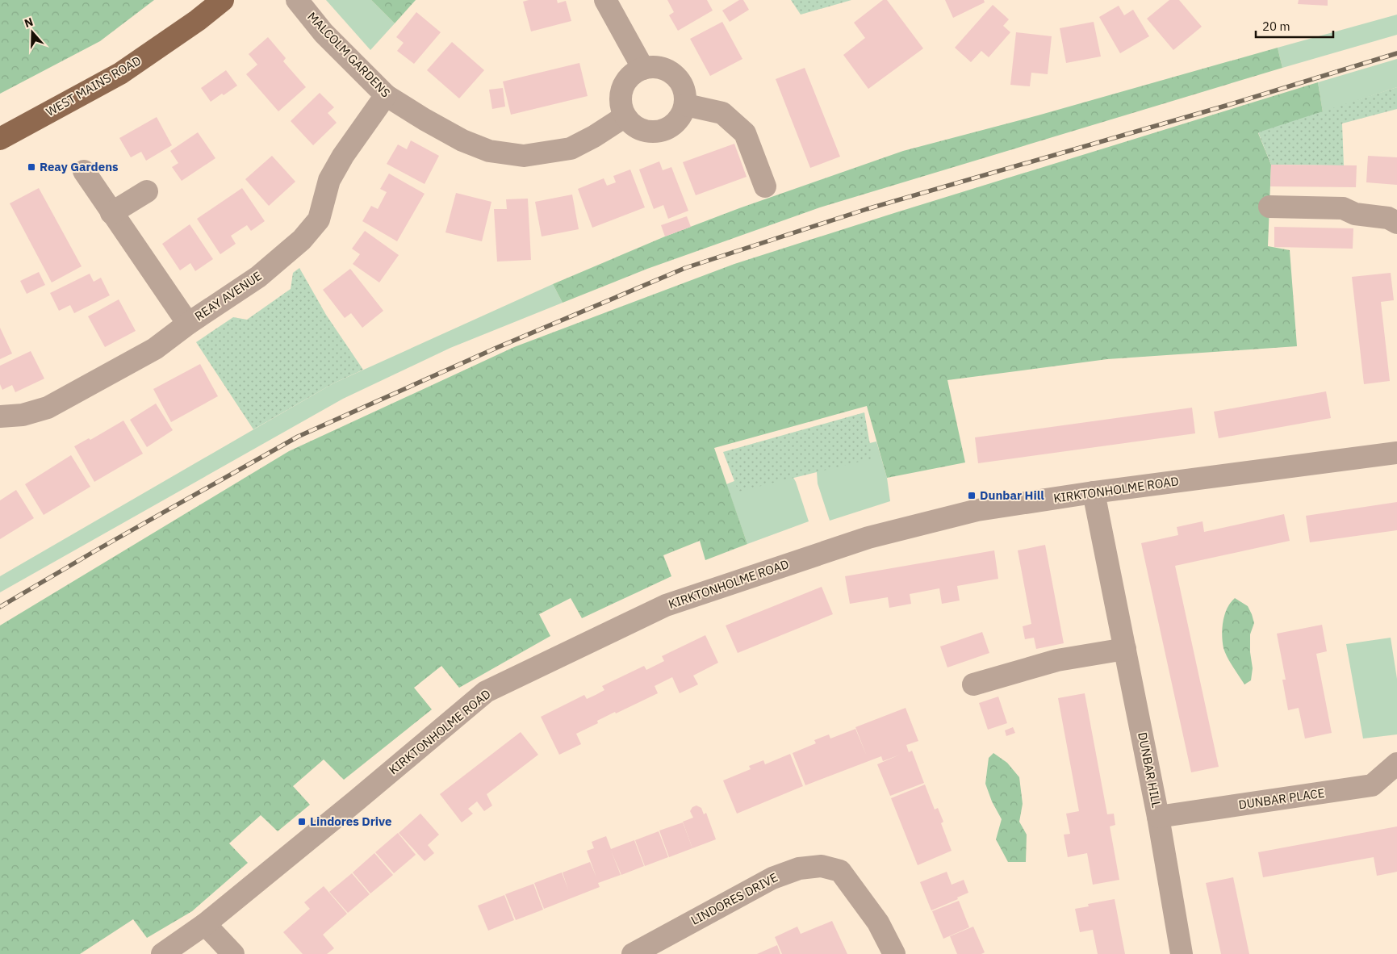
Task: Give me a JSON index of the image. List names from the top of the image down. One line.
{"streets":{"main road":["WEST MAINS ROAD"],"street":["MALCOLM GARDENS","REAY AVENUE","KIRKTONHOLME ROAD","DUNBAR HILL","DUNBAR PLACE","LINDORES DRIVE"]},"crossings":[["MALCOLM GARDENS","REAY AVENUE"],["KIRKTONHOLME ROAD","DUNBAR HILL"],["DUNBAR HILL","DUNBAR PLACE"]],"places":{"transit":["Reay Gardens","Dunbar Hill","Lindores Drive"]},"scale_bar":"20 m","north":"top"}
